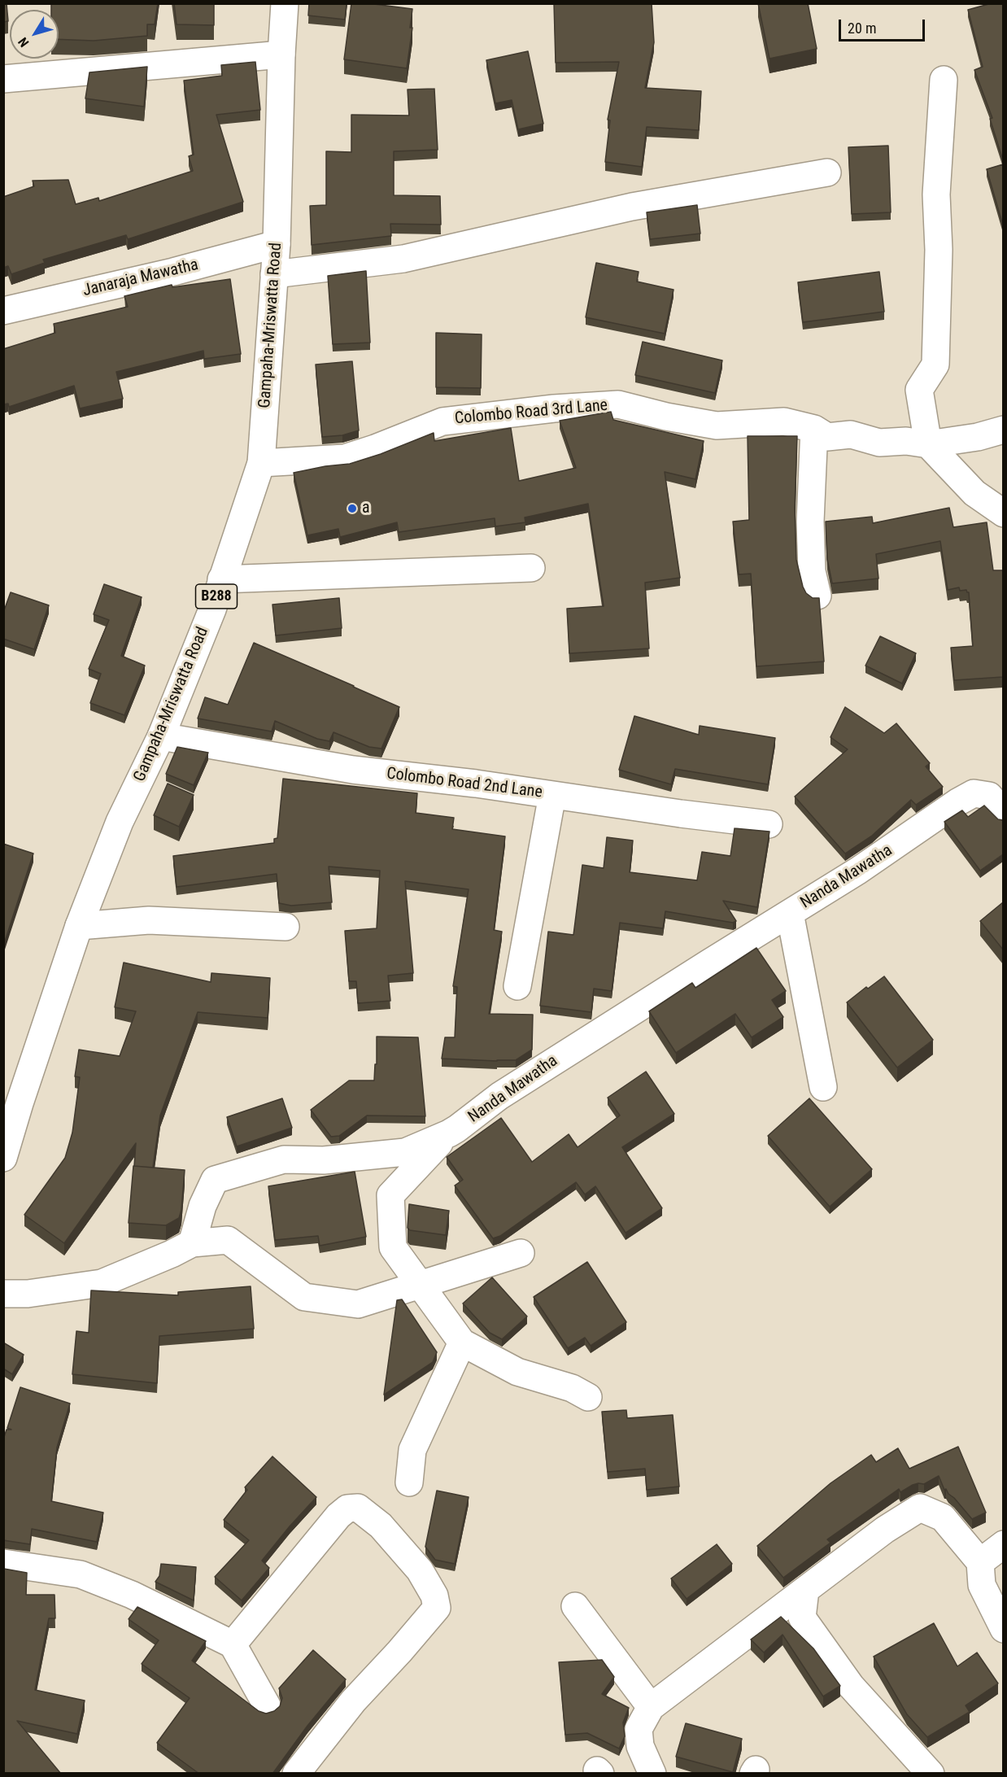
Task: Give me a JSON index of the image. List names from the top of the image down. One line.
{"streets":{"street":["Janaraja Mawatha","Gampaha-Mriswatta Road","Colombo Road 3rd Lane","B288","Colombo Road 2nd Lane","Nanda Mawatha"]},"crossings":[["Janaraja Mawatha","Gampaha-Mriswatta Road"],["Gampaha-Mriswatta Road","Colombo Road 3rd Lane"],["Gampaha-Mriswatta Road","Colombo Road 2nd Lane"]],"places":["a"],"scale_bar":"20 m","north":"bottom left"}
